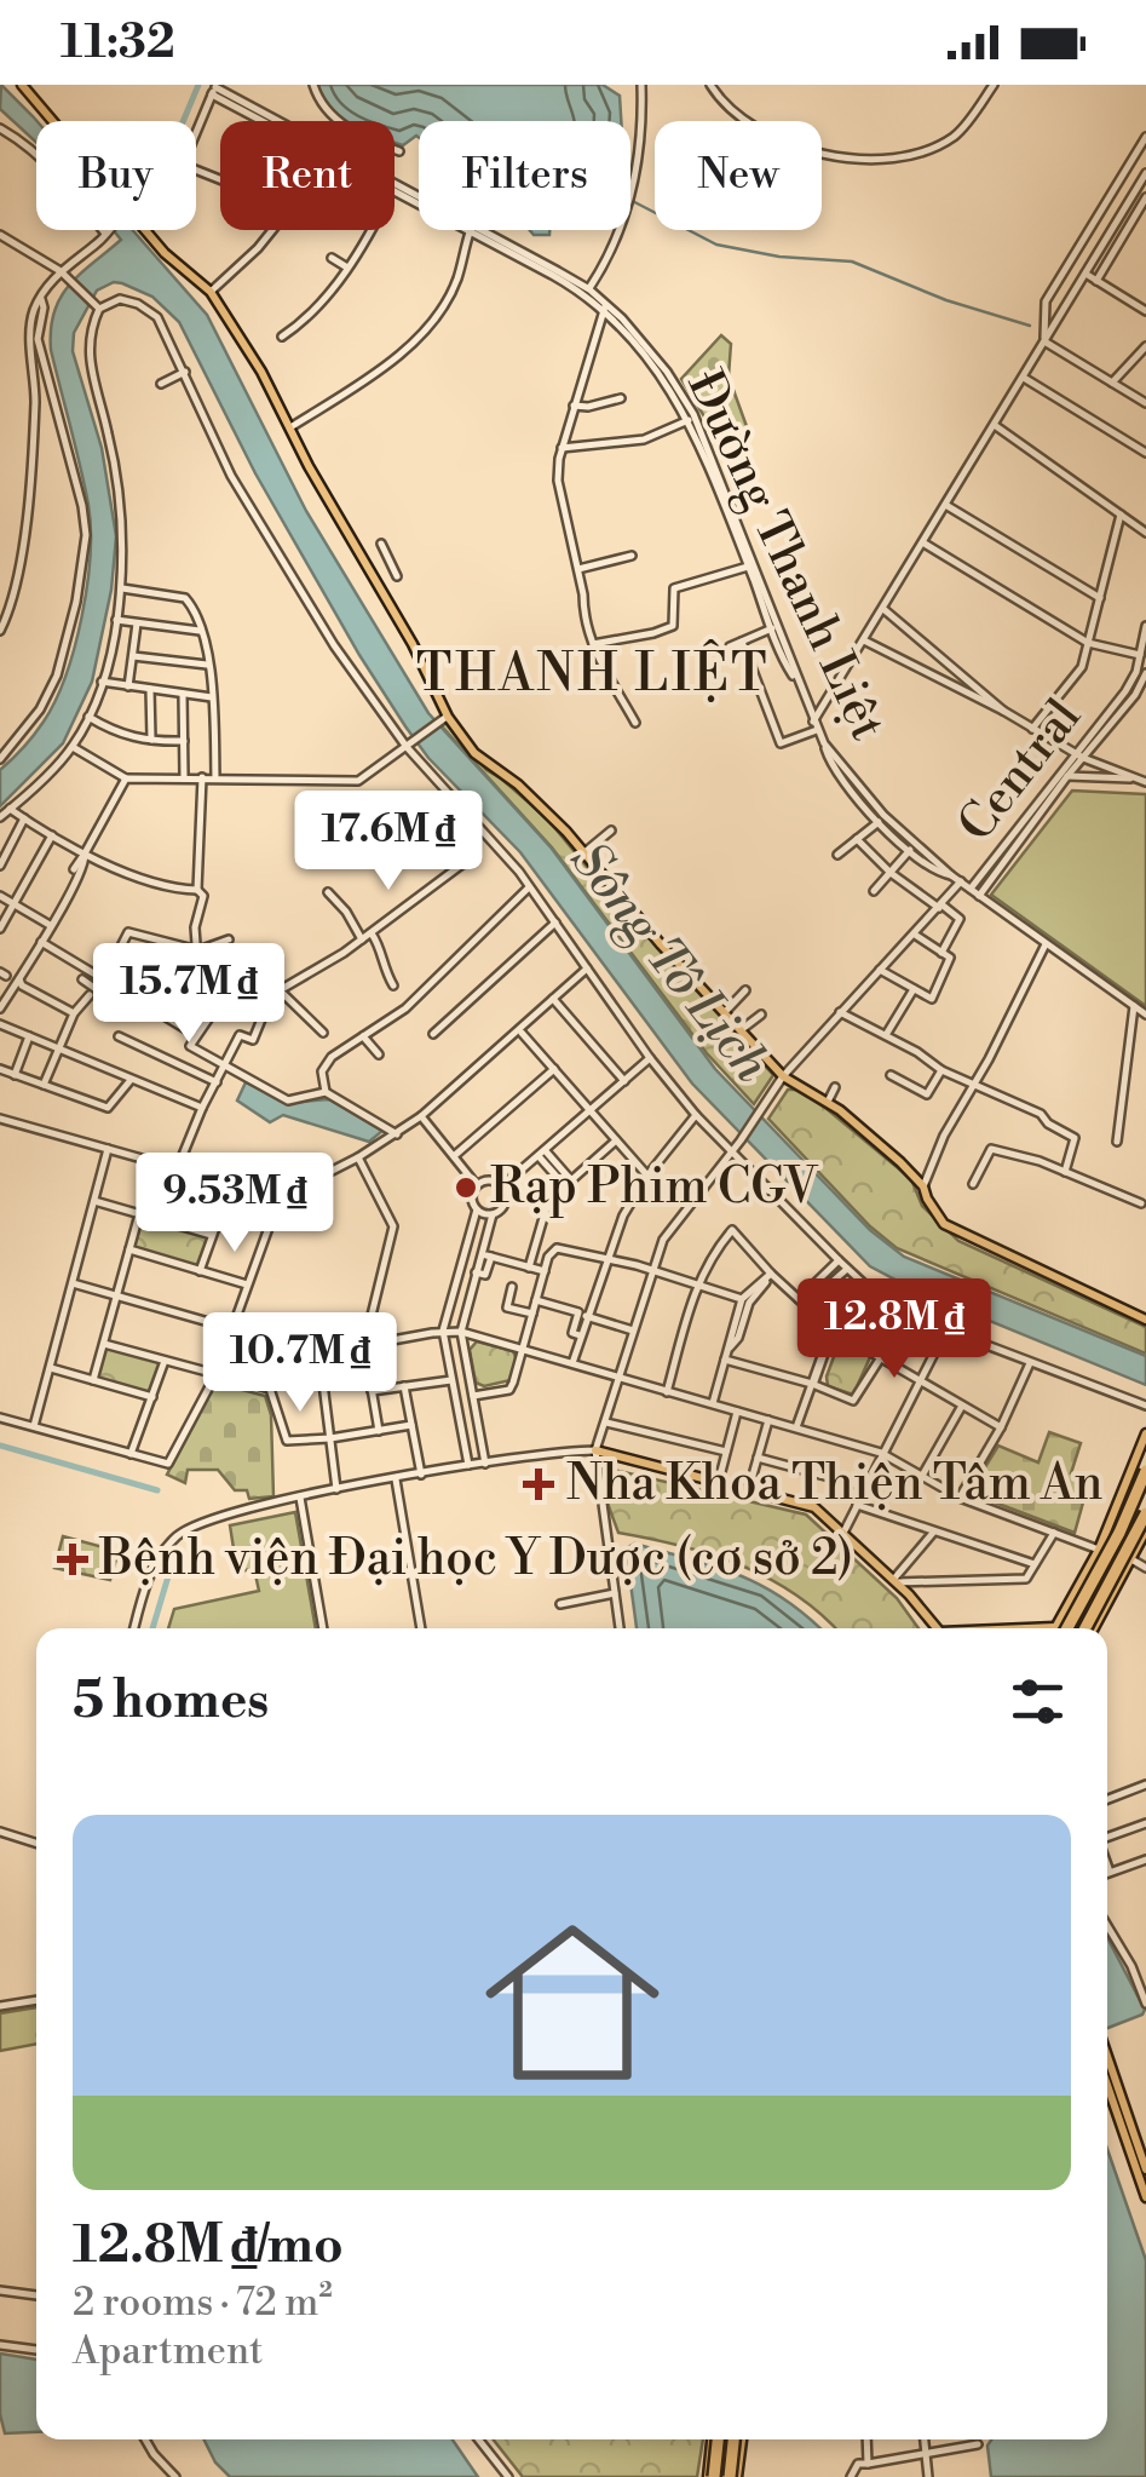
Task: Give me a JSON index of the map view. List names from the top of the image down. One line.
{"streets":{"street":["Đường Thanh Liệt","Central"]},"crossings":[["Đường Thanh Liệt","Central"]],"districts":["THANH LIỆT"],"water":["Sông Tô Lịch"],"places":{"other":["Rạp Phim CGV"],"health":["Nha Khoa Thiện Tâm An","Bệnh viện Đại học Y Dược (cơ sở 2)"]},"page":{"status":"11:32","chip":["Buy","Rent","Filters","New"],"price":["17.6M ₫","15.7M ₫","9.53M ₫","12.8M ₫","10.7M ₫"],"heading":"5 homes","list":[{"name":"12.8M ₫/mo","note":"2 rooms · 72 m² · Apartment"}]}}
